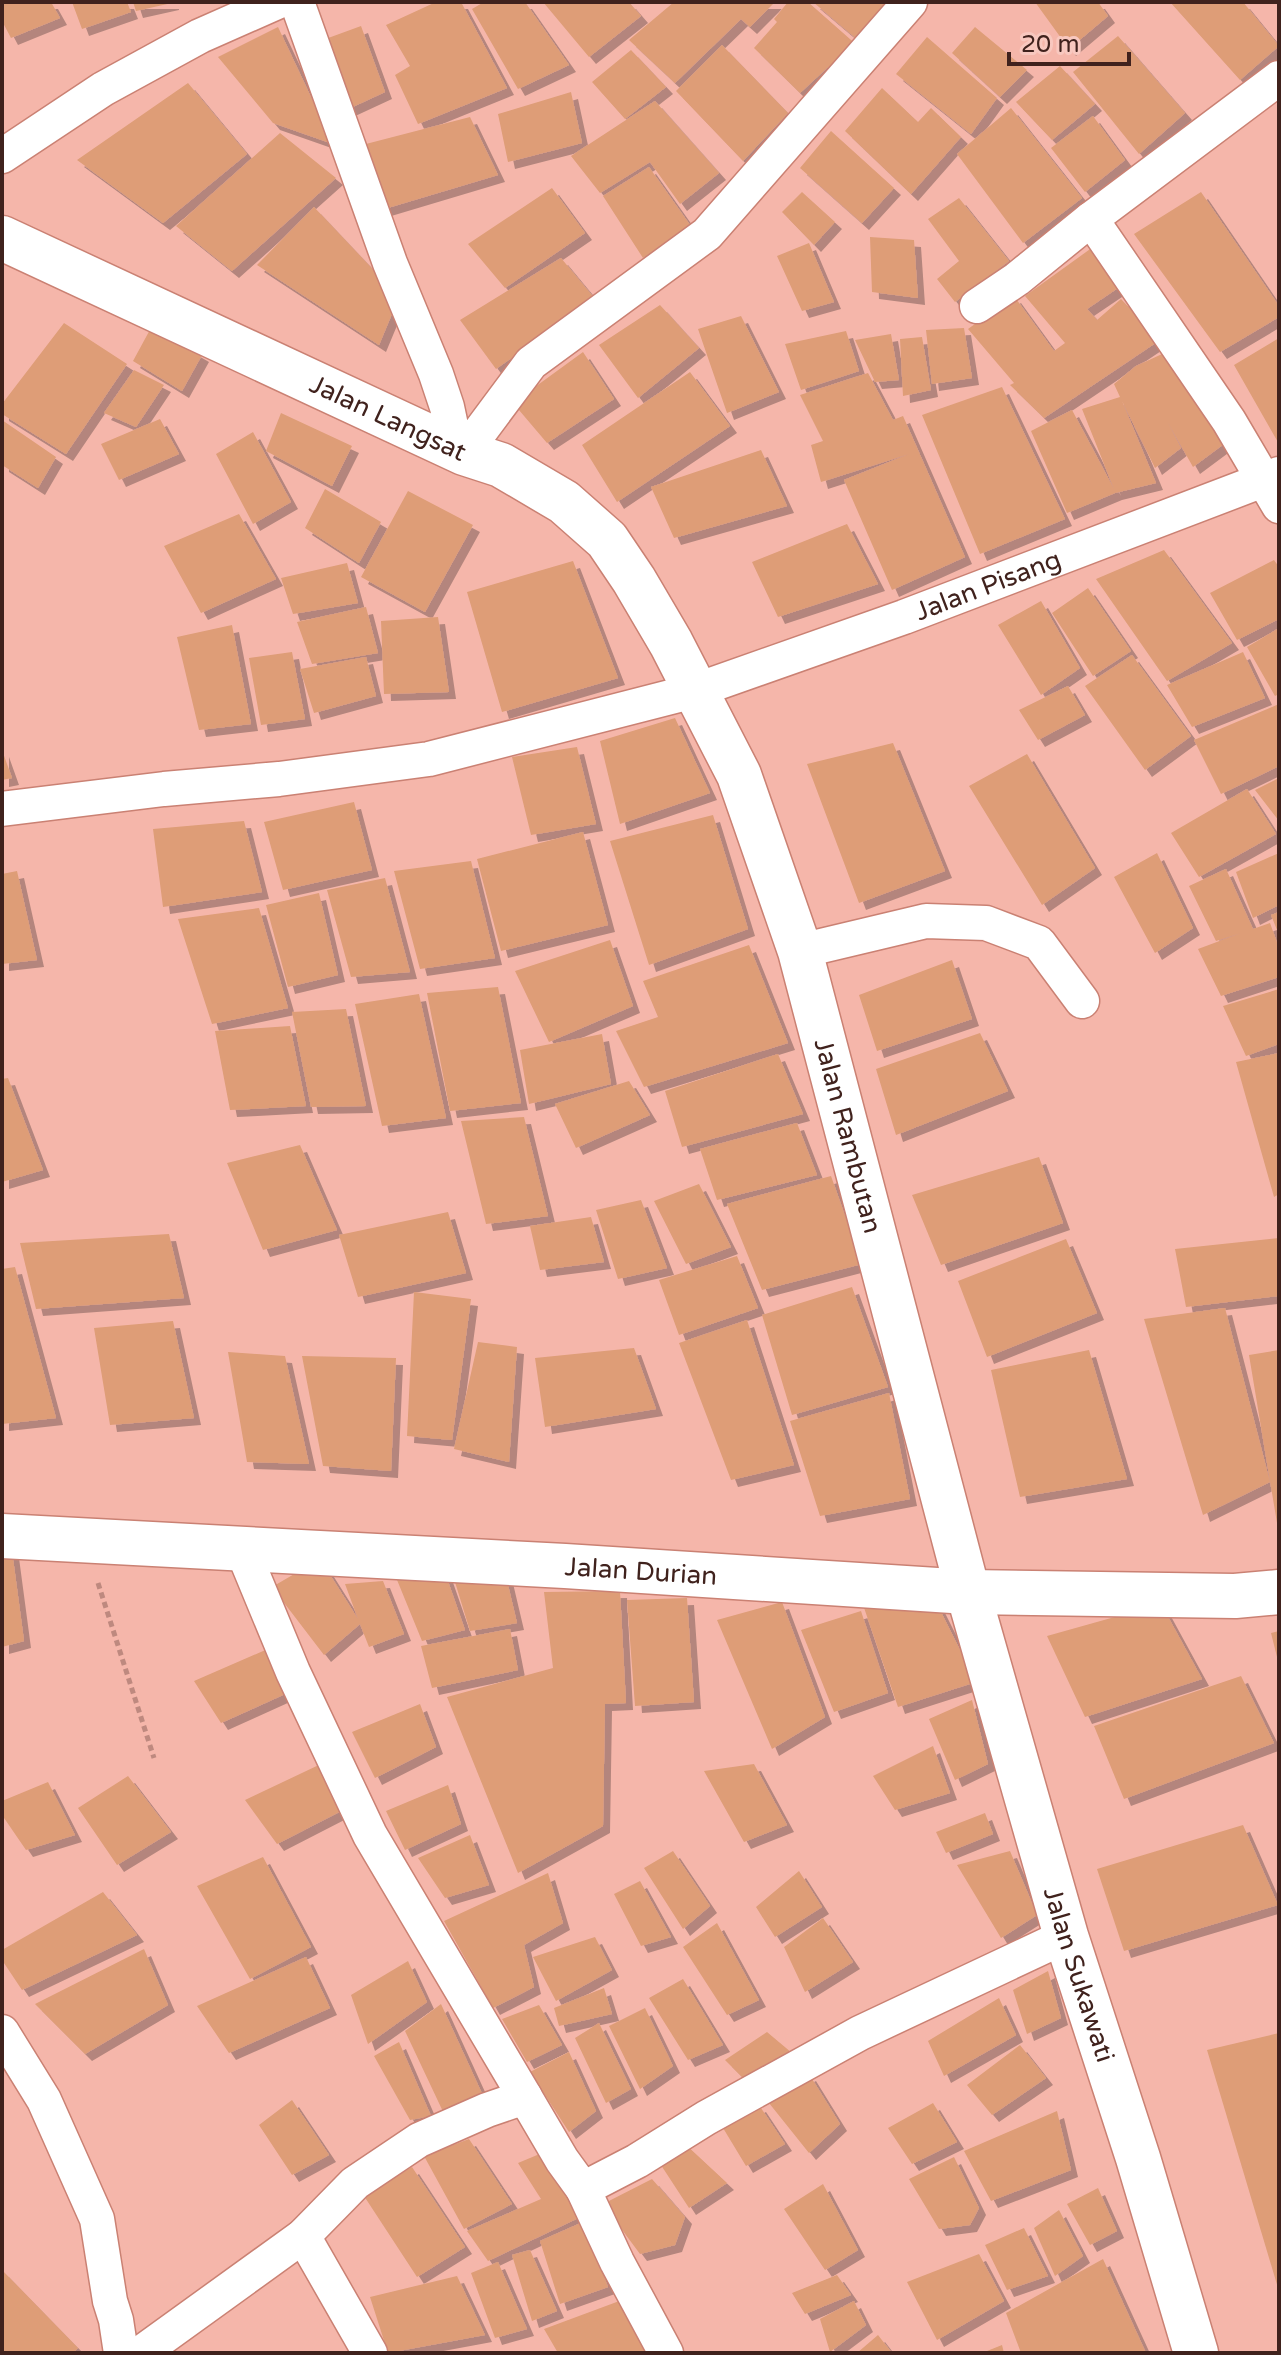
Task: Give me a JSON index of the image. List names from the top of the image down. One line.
{"streets":{"street":["Jalan Langsat","Jalan Pisang","Jalan Rambutan","Jalan Durian","Jalan Sukawati"]},"crossings":[["Jalan Langsat","Jalan Pisang"],["Jalan Langsat","Jalan Rambutan"],["Jalan Pisang","Jalan Rambutan"],["Jalan Rambutan","Jalan Durian"],["Jalan Rambutan","Jalan Sukawati"],["Jalan Durian","Jalan Sukawati"]],"scale_bar":"20 m"}
